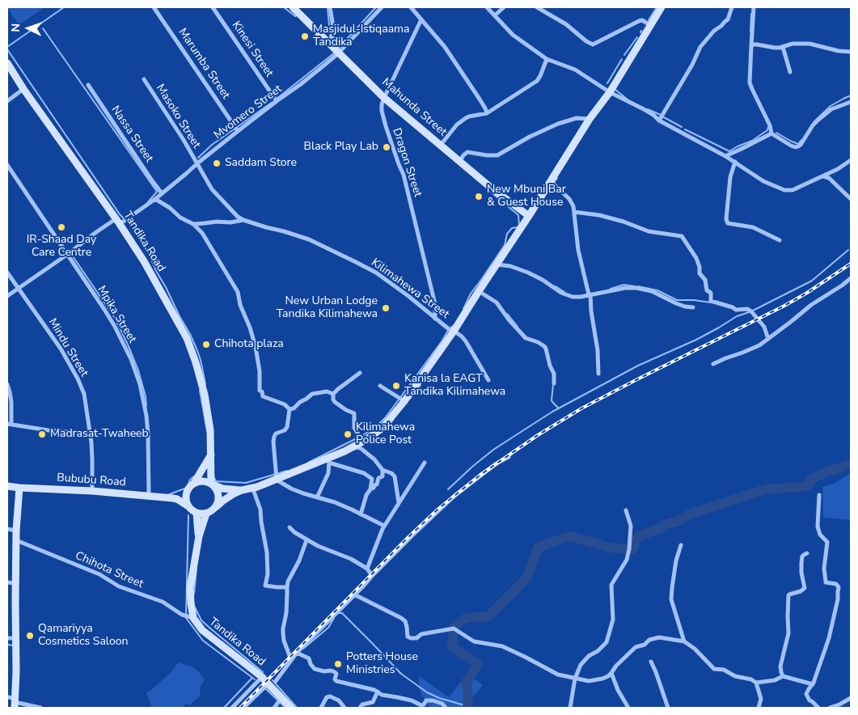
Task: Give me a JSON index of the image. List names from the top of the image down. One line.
{"streets":{"street":["Kinesi Street","Marumba Street","Mahunda Street","Mvomero Street","Masoko Street","Nassa Street","Dragon Street","Tandika Road","Kilimahewa Street","Mpika Street","Mindu Street","Bububu Road","Chihota Street"]},"crossings":[["Kinesi Street","Mvomero Street"],["Marumba Street","Mvomero Street"],["Mahunda Street","Mvomero Street"],["Mahunda Street","Dragon Street"],["Mvomero Street","Masoko Street"],["Mvomero Street","Nassa Street"],["Mvomero Street","Tandika Road"],["Mvomero Street","Kilimahewa Street"],["Mvomero Street","Mpika Street"],["Mvomero Street","Mindu Street"],["Masoko Street","Kilimahewa Street"],["Dragon Street","Kilimahewa Street"],["Tandika Road","Chihota Street"],["Mpika Street","Bububu Road"],["Mindu Street","Bububu Road"]],"places":["Masjidul-Istiqaama Tandika","Black Play Lab","Saddam Store","New Mbuni Bar & Guest House","IR-Shaad Day Care Centre","New Urban Lodge Tandika Kilimahewa","Chihota plaza","Kanisa la EAGT Tandika Kilimahewa","Madrasat-Twaheeb","Kilimahewa Police Post","Qamariyya Cosmetics Saloon","Potters House Ministries"],"north":"left"}
